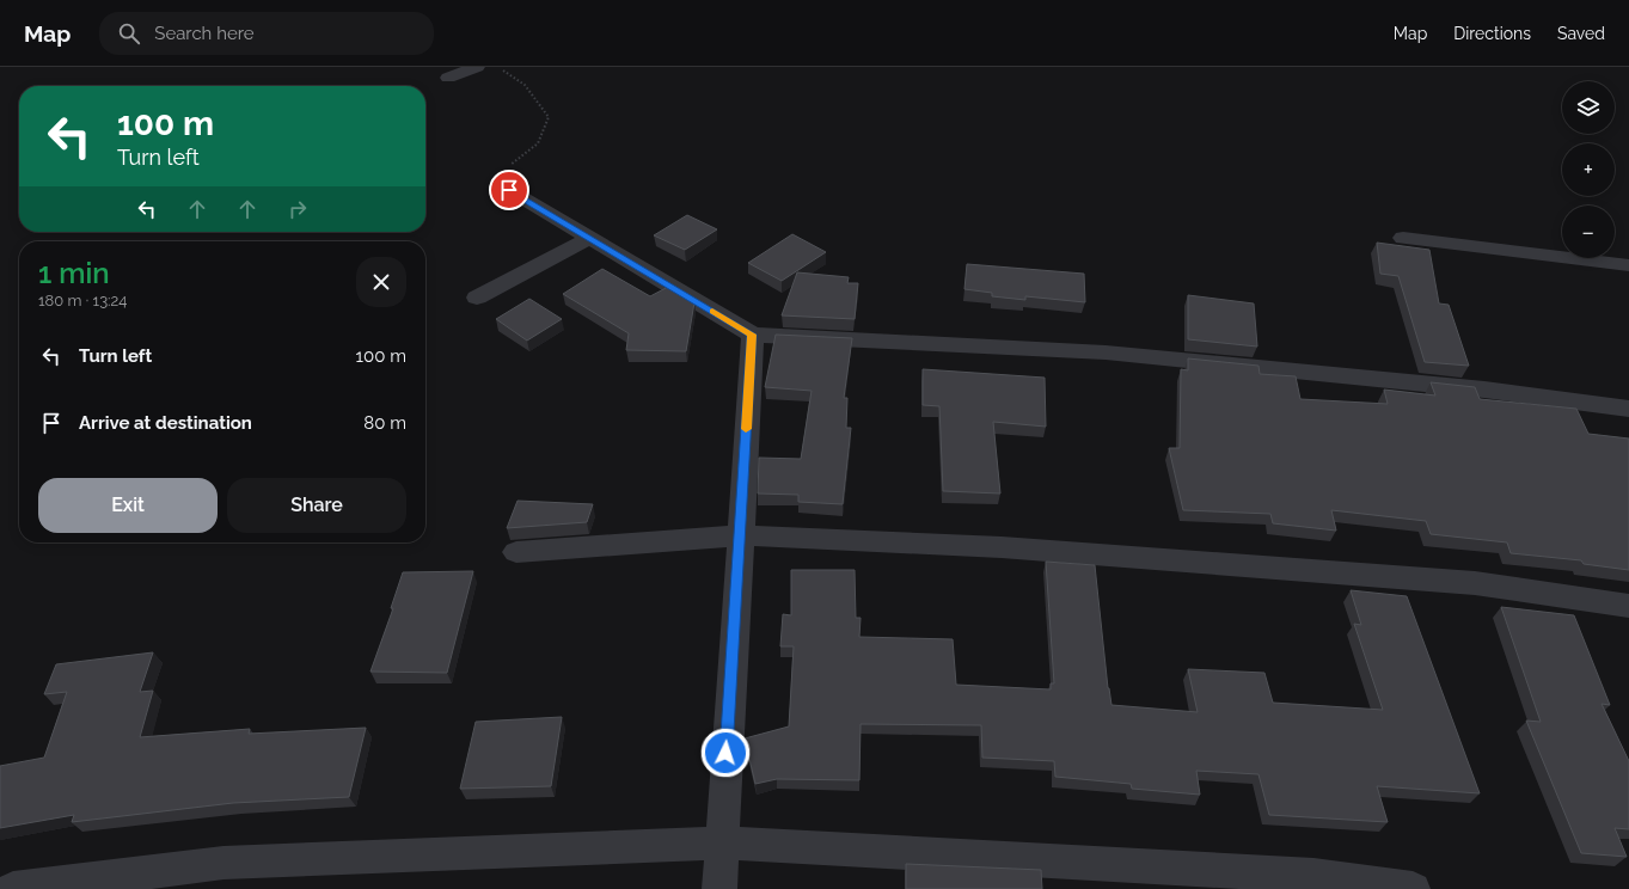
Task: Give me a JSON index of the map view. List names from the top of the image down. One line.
{"page":{"header":"Map","search":"Search here","nav":["Map","Directions","Saved"],"map_buttons":["+","−"],"turn":["100 m","Turn left"],"heading":["1 min","180 m · 13:24"],"list":[{"name":"Turn left","value":"100 m"},{"name":"Arrive at destination","value":"80 m"}],"buttons":["Exit","Share"]}}
